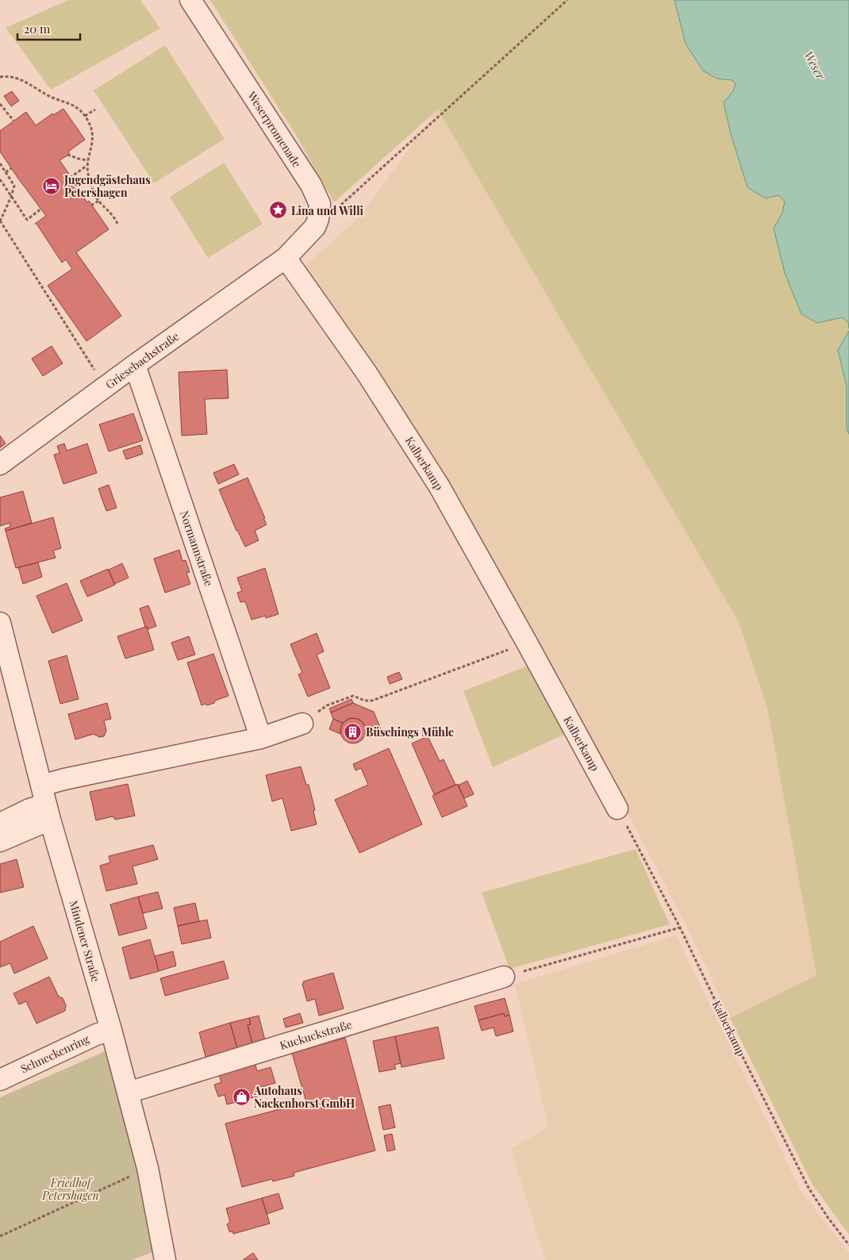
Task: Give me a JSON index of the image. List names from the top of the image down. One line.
{"streets":{"street":["Weserpromenade","Griesebachstraße","Kalberkamp","Normannstraße","Mindener Straße","Kuckuckstraße","Schneckenring"]},"crossings":[["Griesebachstraße","Kalberkamp"],["Griesebachstraße","Normannstraße"],["Mindener Straße","Kuckuckstraße"],["Mindener Straße","Schneckenring"]],"water":["Weser"],"parks":["Friedhof Petershagen"],"places":{"hotel":["Jugendgästehaus Petershagen"],"place":["Lina und Willi"],"building":["Büschings Mühle"],"shop":["Autohaus Nackenhorst GmbH"]},"scale_bar":"20 m"}
